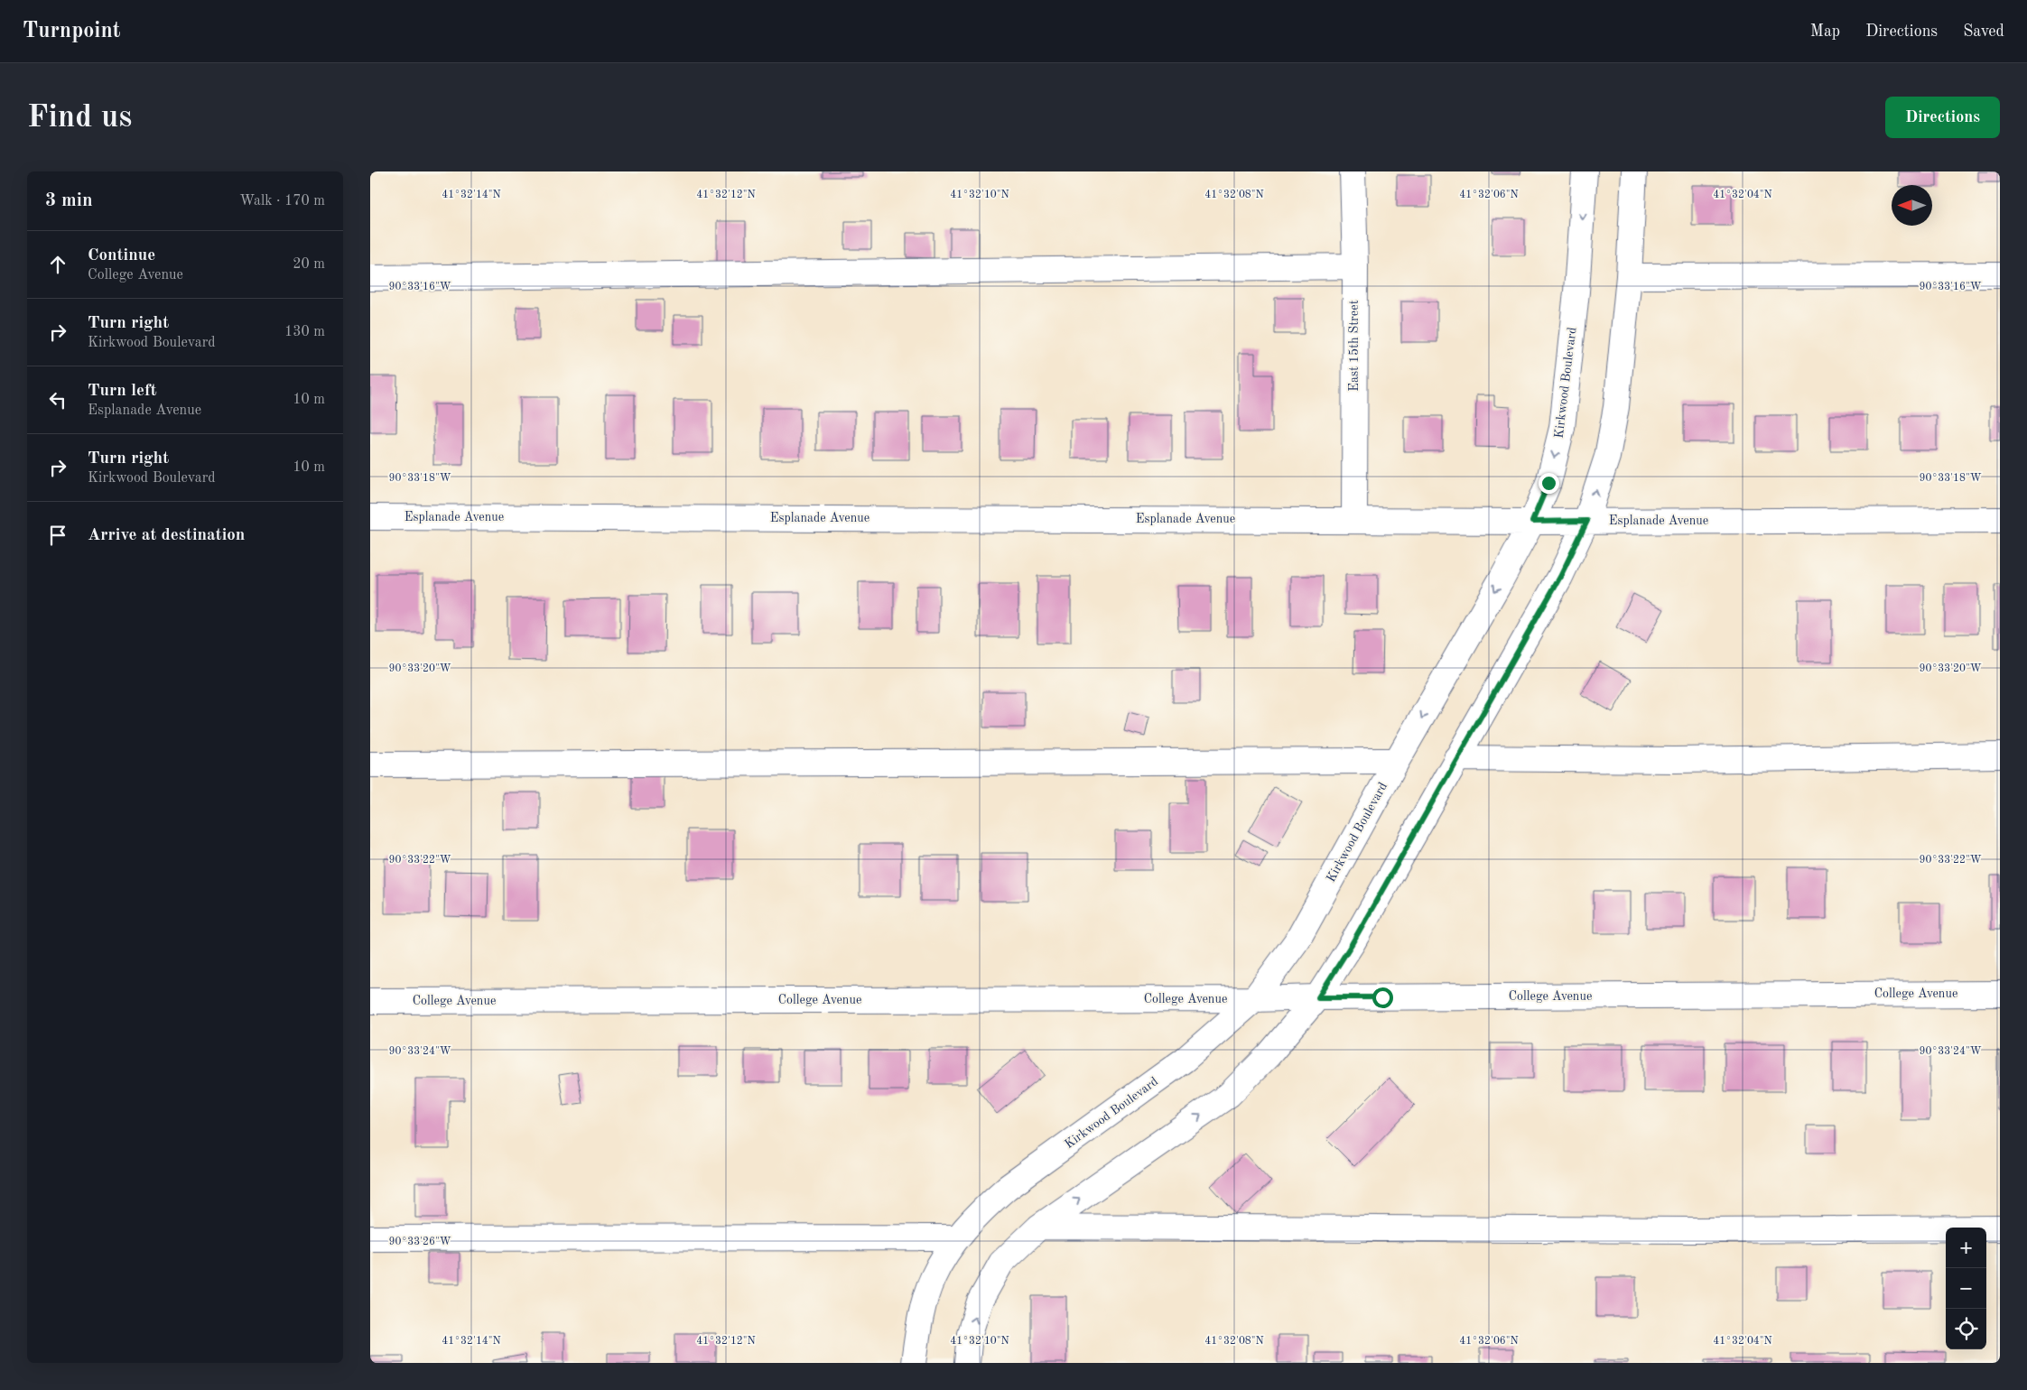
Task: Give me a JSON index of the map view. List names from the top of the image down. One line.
{"streets":{"street":["East 15th Street","Kirkwood Boulevard","Esplanade Avenue","College Avenue"]},"crossings":[["East 15th Street","Esplanade Avenue"],["Kirkwood Boulevard","Esplanade Avenue"],["Kirkwood Boulevard","College Avenue"]],"north":"left","page":{"header":"Turnpoint","nav":["Map","Directions","Saved"],"buttons":"Directions","title":"Find us","heading":["3 min","Walk · 170 m"],"list":[["Continue","College Avenue","20 m"],["Turn right","Kirkwood Boulevard","130 m"],["Turn left","Esplanade Avenue","10 m"],["Turn right","Kirkwood Boulevard","10 m"],"Arrive at destination"],"map_buttons":["+","−"]},"coordinates":["41°32'14\"N","41°32'12\"N","41°32'10\"N","41°32'08\"N","41°32'06\"N","41°32'04\"N","90°33'16\"W","90°33'18\"W","90°33'20\"W","90°33'22\"W","90°33'24\"W","90°33'26\"W"]}
